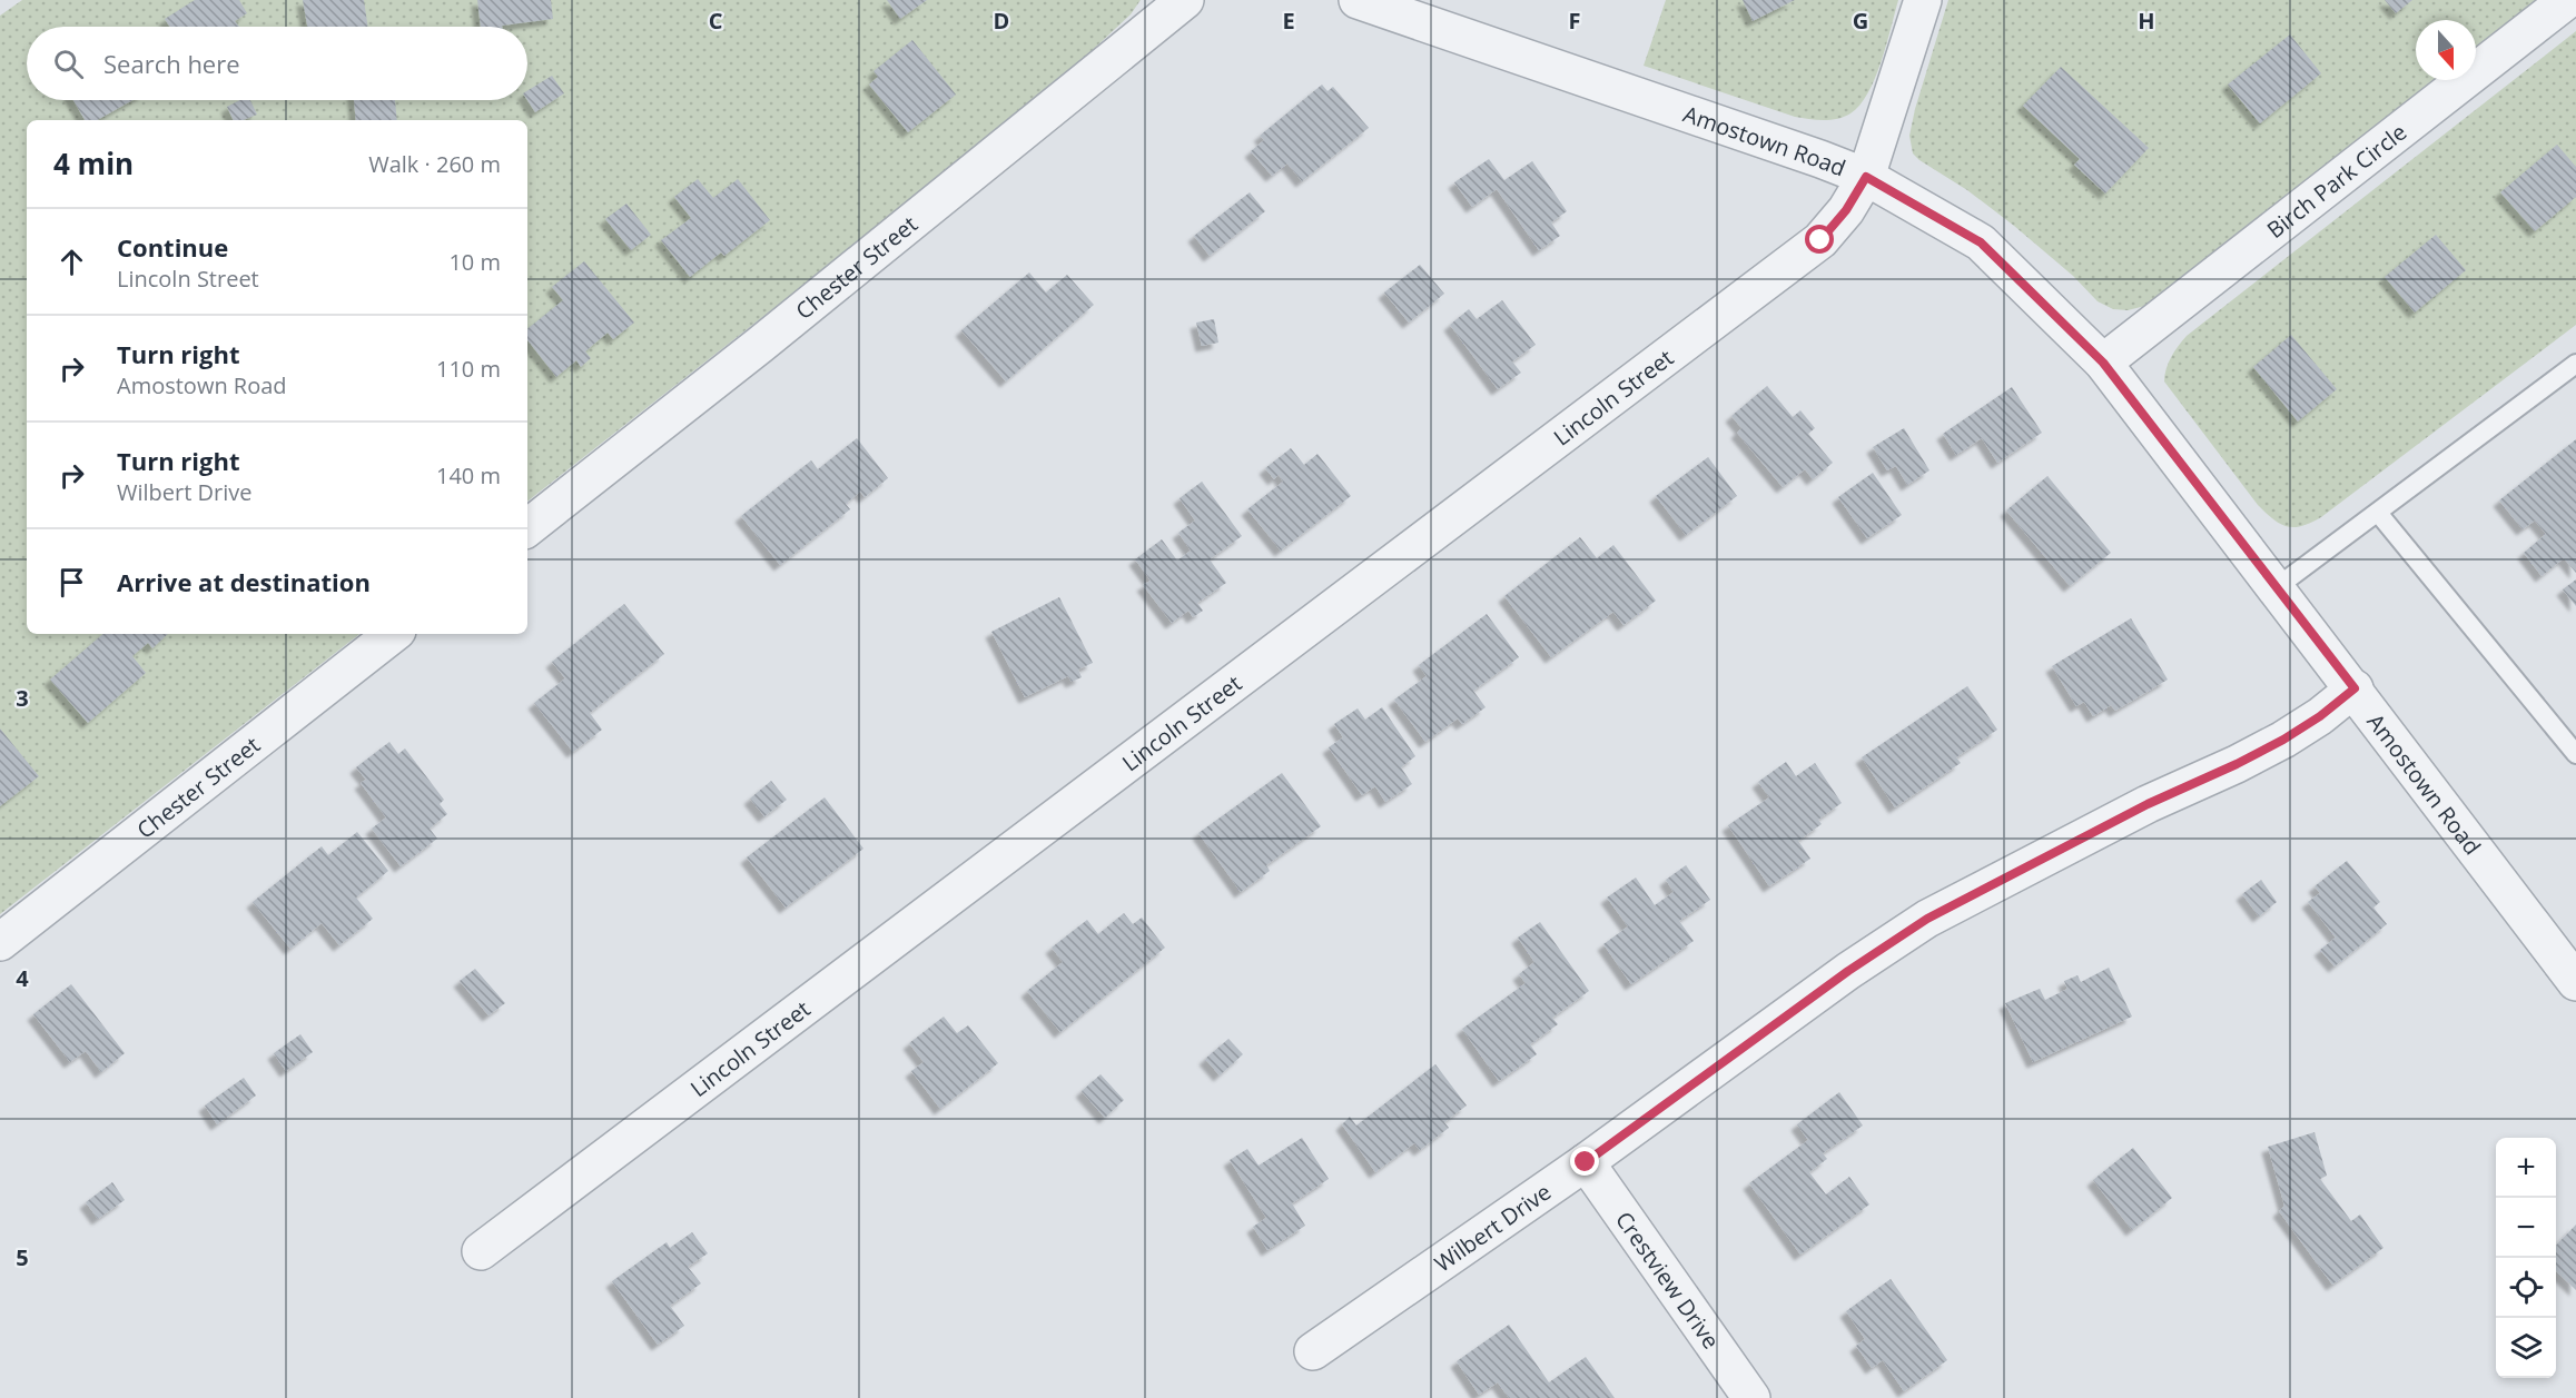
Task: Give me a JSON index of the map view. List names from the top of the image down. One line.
{"streets":{"street":["Amostown Road","Birch Park Circle","Chester Street","Lincoln Street","Wilbert Drive","Crestview Drive"]},"crossings":[["Amostown Road","Birch Park Circle"],["Amostown Road","Lincoln Street"],["Amostown Road","Wilbert Drive"],["Wilbert Drive","Crestview Drive"]],"north":"bottom","page":{"search":"Search here","heading":["4 min","Walk · 260 m"],"list":[["Continue","Lincoln Street","10 m"],["Turn right","Amostown Road","110 m"],["Turn right","Wilbert Drive","140 m"],"Arrive at destination"],"map_buttons":["+","−"]},"grid":{"columns":["C","D","E","F","G","H"],"rows":["3","4","5"]}}
